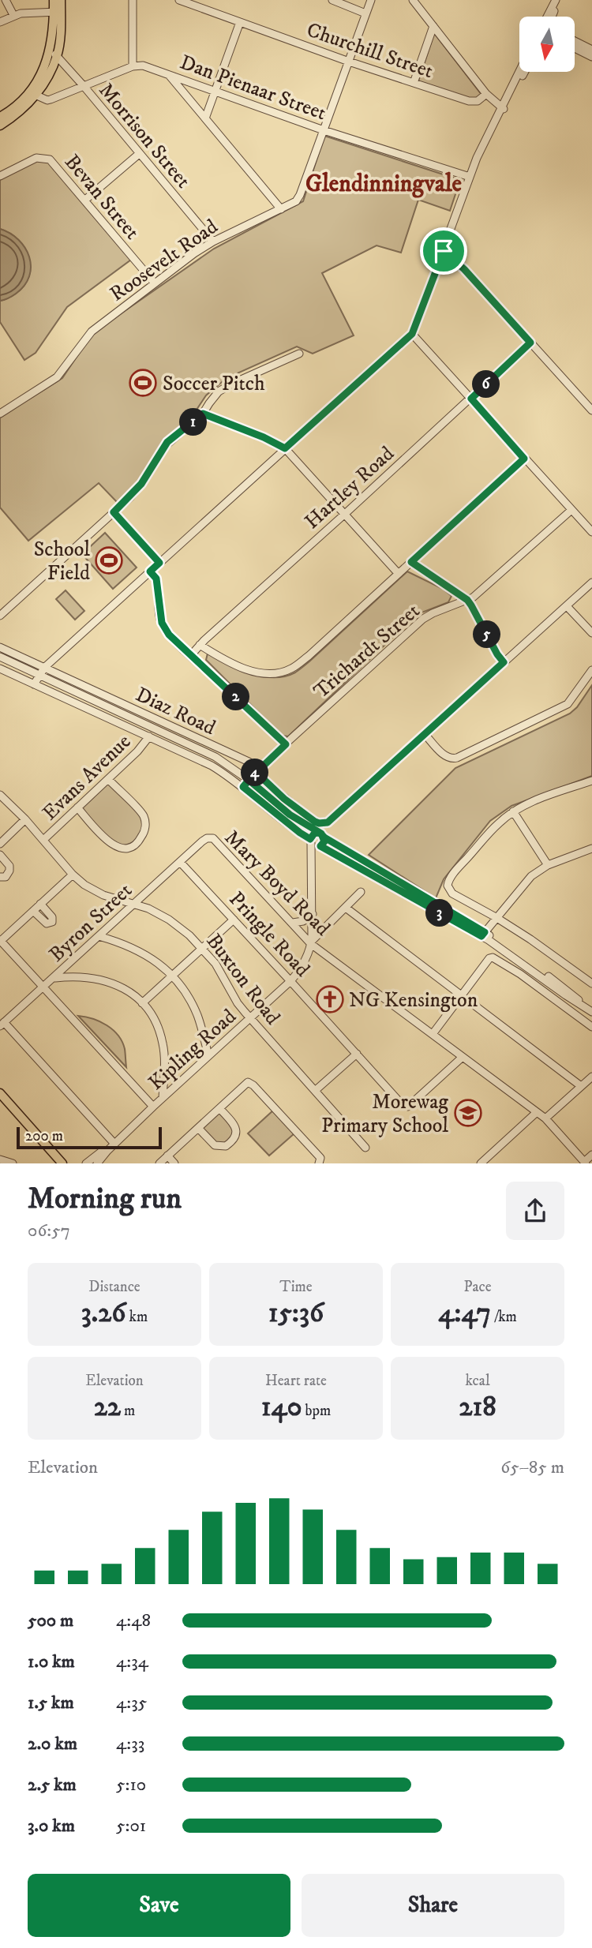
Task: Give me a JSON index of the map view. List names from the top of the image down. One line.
{"streets":{"street":["Churchill Street","Dan Pienaar Street","Morrison Street","Bevan Street","Roosevelt Road","Hartley Road","Trichardt Street","Diaz Road","Evans Avenue","Mary Boyd Road","Byron Street","Pringle Road","Buxton Road","Kipling Road"]},"crossings":[["Churchill Street","Roosevelt Road"],["Dan Pienaar Street","Roosevelt Road"],["Morrison Street","Roosevelt Road"],["Bevan Street","Roosevelt Road"],["Trichardt Street","Diaz Road"],["Diaz Road","Evans Avenue"],["Diaz Road","Kipling Road"],["Evans Avenue","Buxton Road"],["Mary Boyd Road","Byron Street"],["Mary Boyd Road","Kipling Road"],["Byron Street","Pringle Road"],["Byron Street","Buxton Road"],["Pringle Road","Kipling Road"],["Buxton Road","Kipling Road"]],"districts":["Glendinningvale"],"places":{"sports":["Soccer Pitch","School Field"],"church":["NG Kensington"],"school or university":["Morewag Primary School"]},"scale_bar":"200 m","north":"bottom","page":{"pins":["6","1","5","2","4","3"],"scale":"200 m","heading":["Morning run","06:57"],"stats":[["Distance","3.26 km"],["Time","15:36"],["Pace","4:47 /km"],["Elevation","22 m"],["Heart rate","140 bpm"],["kcal","218"]],"chart":["Elevation","65–85 m"],"list":[{"name":"500 m","note":"4:48"},{"name":"1.0 km","note":"4:34"},{"name":"1.5 km","note":"4:35"},{"name":"2.0 km","note":"4:33"},{"name":"2.5 km","note":"5:10"},{"name":"3.0 km","note":"5:01"}],"buttons":["Save","Share"]}}
